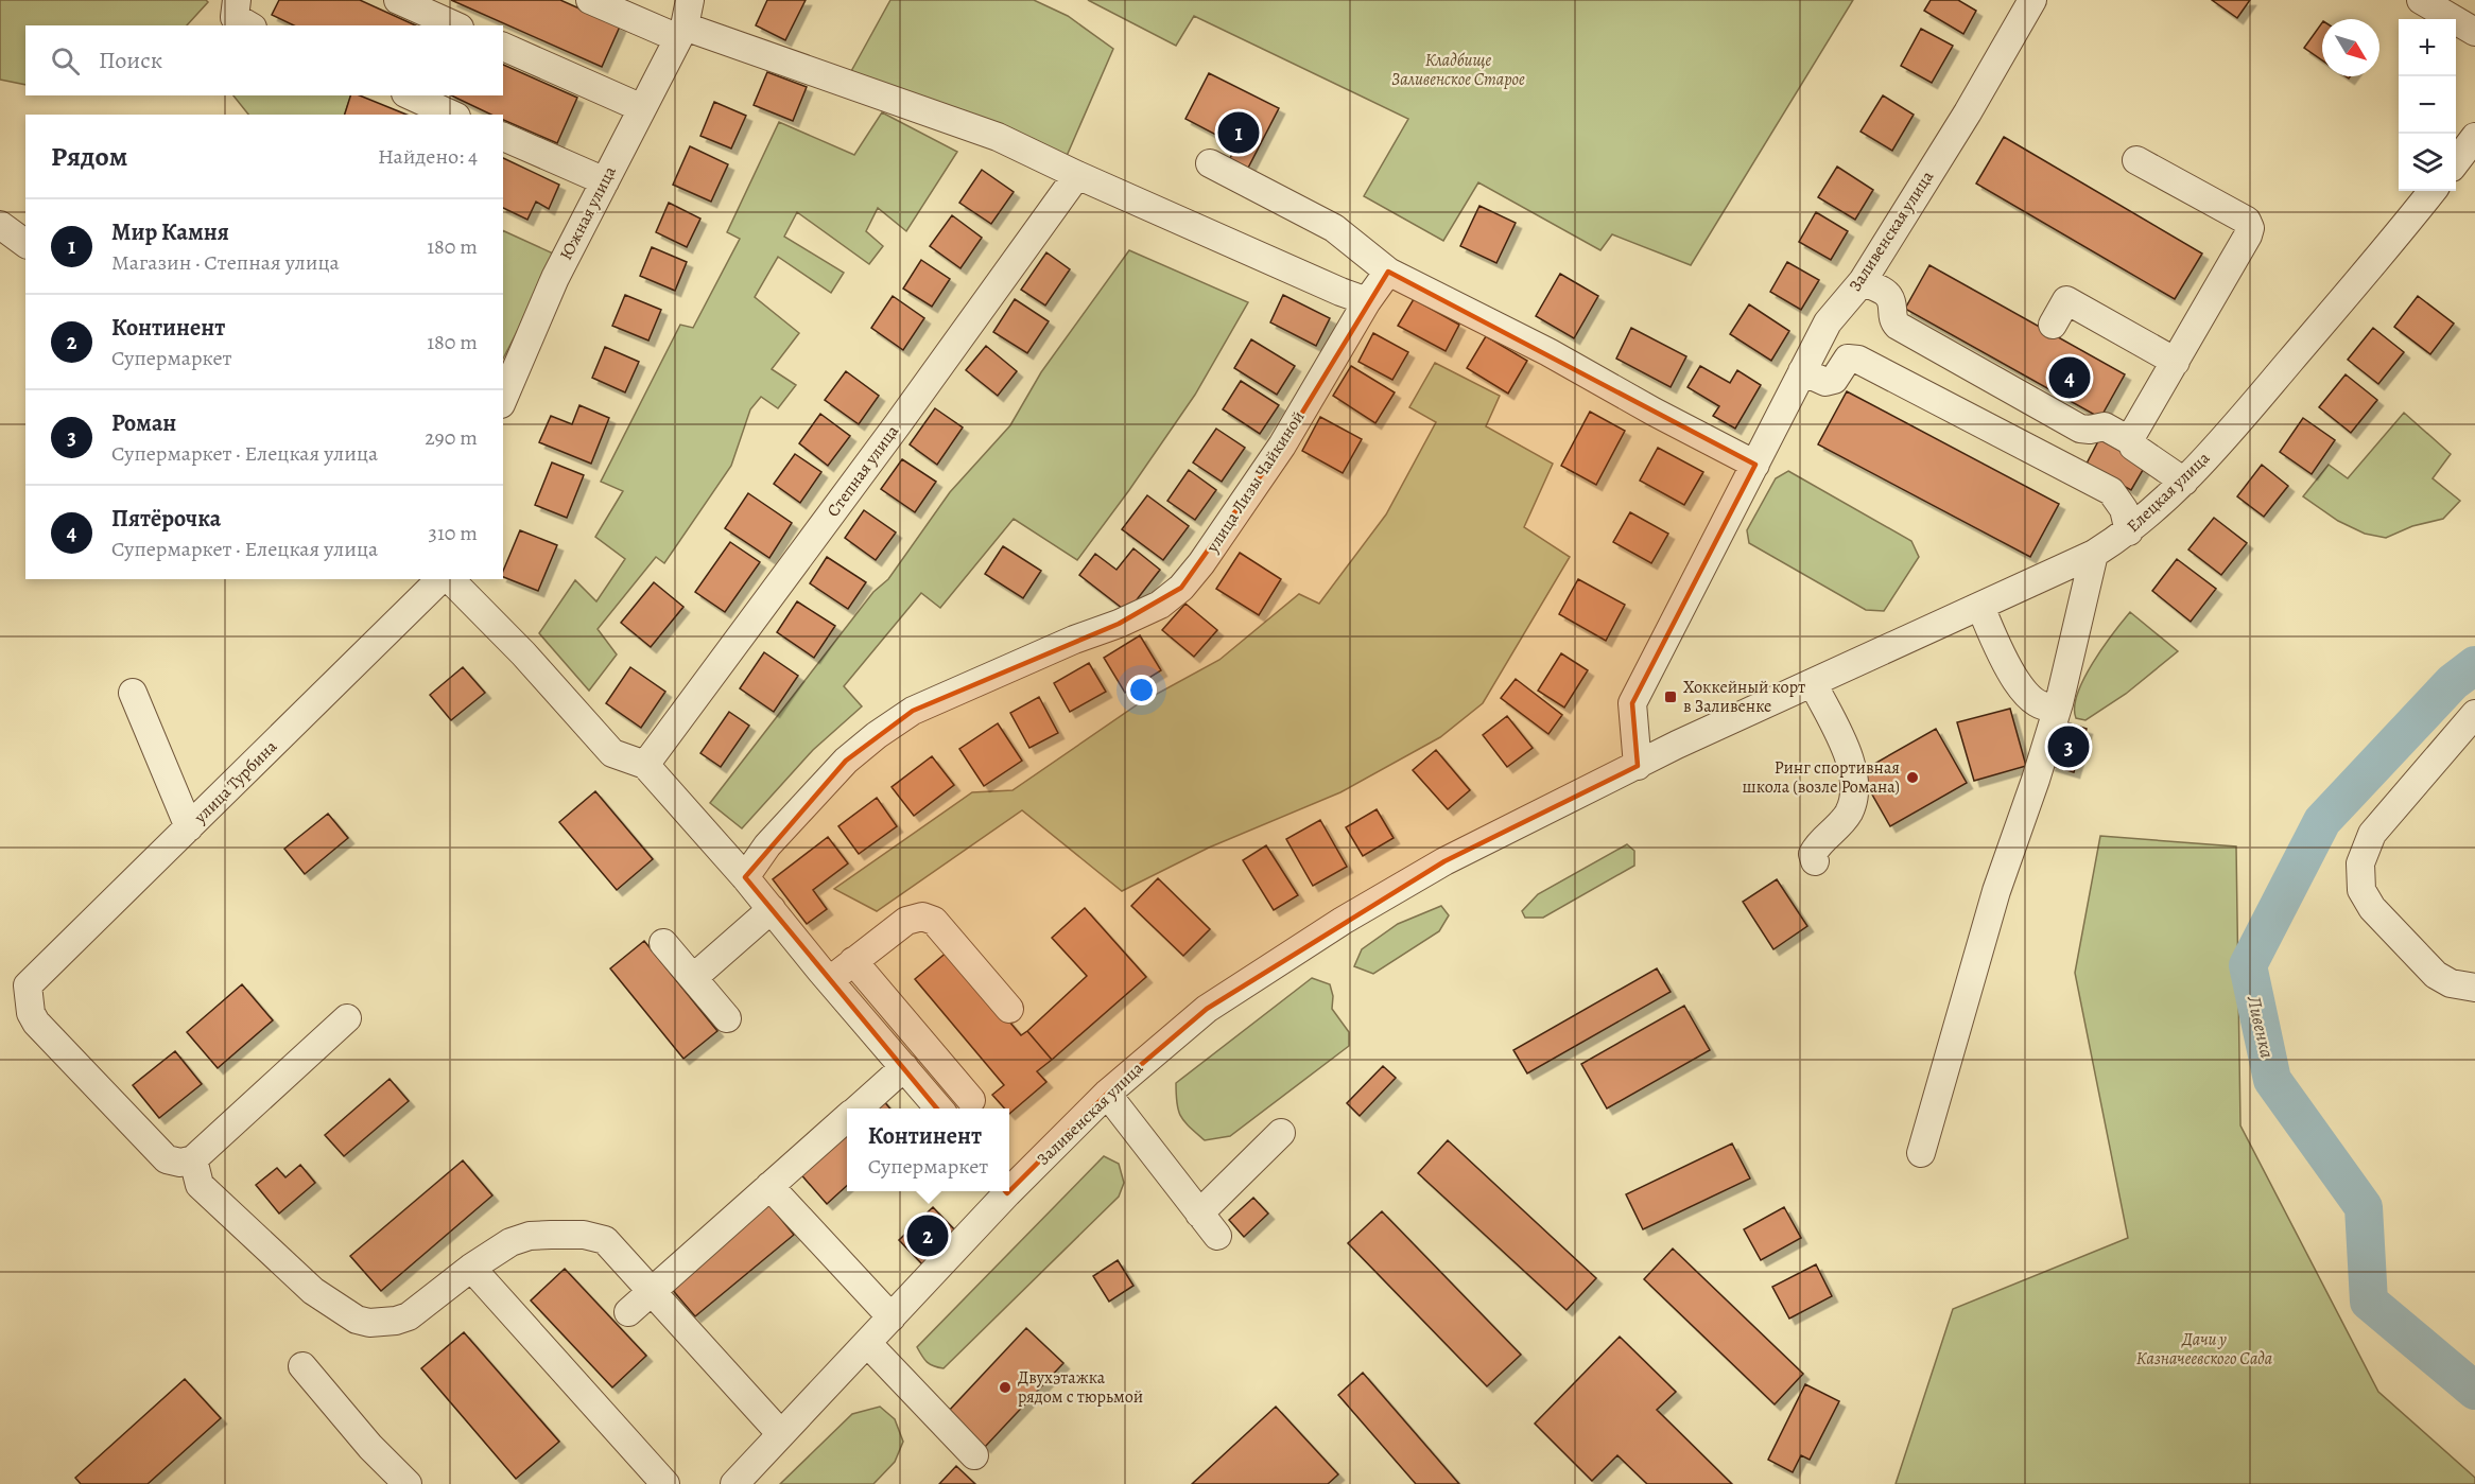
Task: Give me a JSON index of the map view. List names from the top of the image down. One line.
{"streets":{"street":["Южная улица","Заливенская улица","Степная улица","улица Лизы Чайкиной","Елецкая улица","улица Турбина"]},"crossings":[["Заливенская улица","Елецкая улица"]],"water":["Ливенка"],"parks":["Кладбище Заливенское Старое","Дачи у Казначеевского Сада"],"places":{"transit":["Хоккейный корт в Заливенке"],"other":["Ринг спортивная школа (возле Романа)","Двухэтажка рядом с тюрьмой"]},"north":"bottom right","page":{"map_buttons":["+","−"],"search":"Поиск","pins":["1","4","3","2"],"heading":["Рядом","Найдено: 4"],"list":[{"mark":"1","name":"Мир Камня","note":"Магазин · Степная улица","value":"180 m"},{"mark":"2","name":"Континент","note":"Супермаркет","value":"180 m"},{"mark":"3","name":"Роман","note":"Супермаркет · Елецкая улица","value":"290 m"},{"mark":"4","name":"Пятёрочка","note":"Супермаркет · Елецкая улица","value":"310 m"}],"popup":["Континент","Супермаркет"]}}
